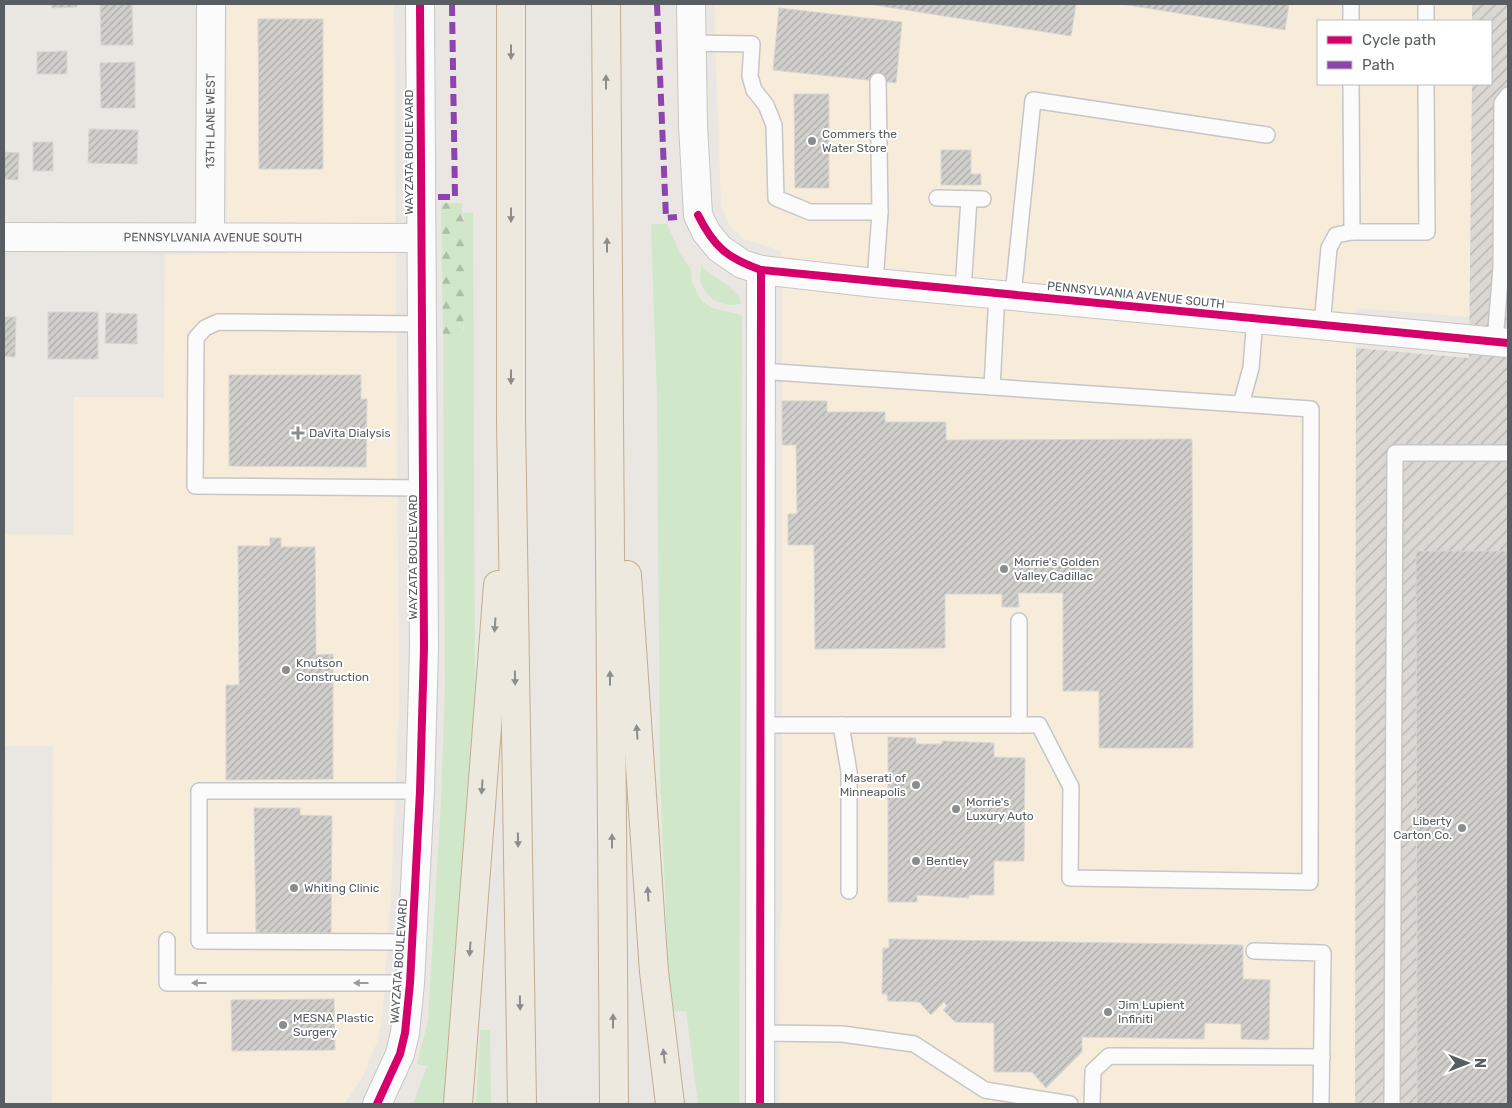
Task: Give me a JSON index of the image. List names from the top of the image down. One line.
{"streets":{"street":["13TH LANE WEST","WAYZATA BOULEVARD","PENNSYLVANIA AVENUE SOUTH"]},"crossings":[["13TH LANE WEST","PENNSYLVANIA AVENUE SOUTH"],["WAYZATA BOULEVARD","PENNSYLVANIA AVENUE SOUTH"]],"places":{"other":["Commers the Water Store","Morrie's Golden Valley Cadillac","Knutson Construction","Maserati of Minneapolis","Morrie's Luxury Auto","Liberty Carton Co.","Bentley","Whiting Clinic","Jim Lupient Infiniti","MESNA Plastic Surgery"],"health":["DaVita Dialysis"]},"legend":["Cycle path","Path"],"north":"right"}
